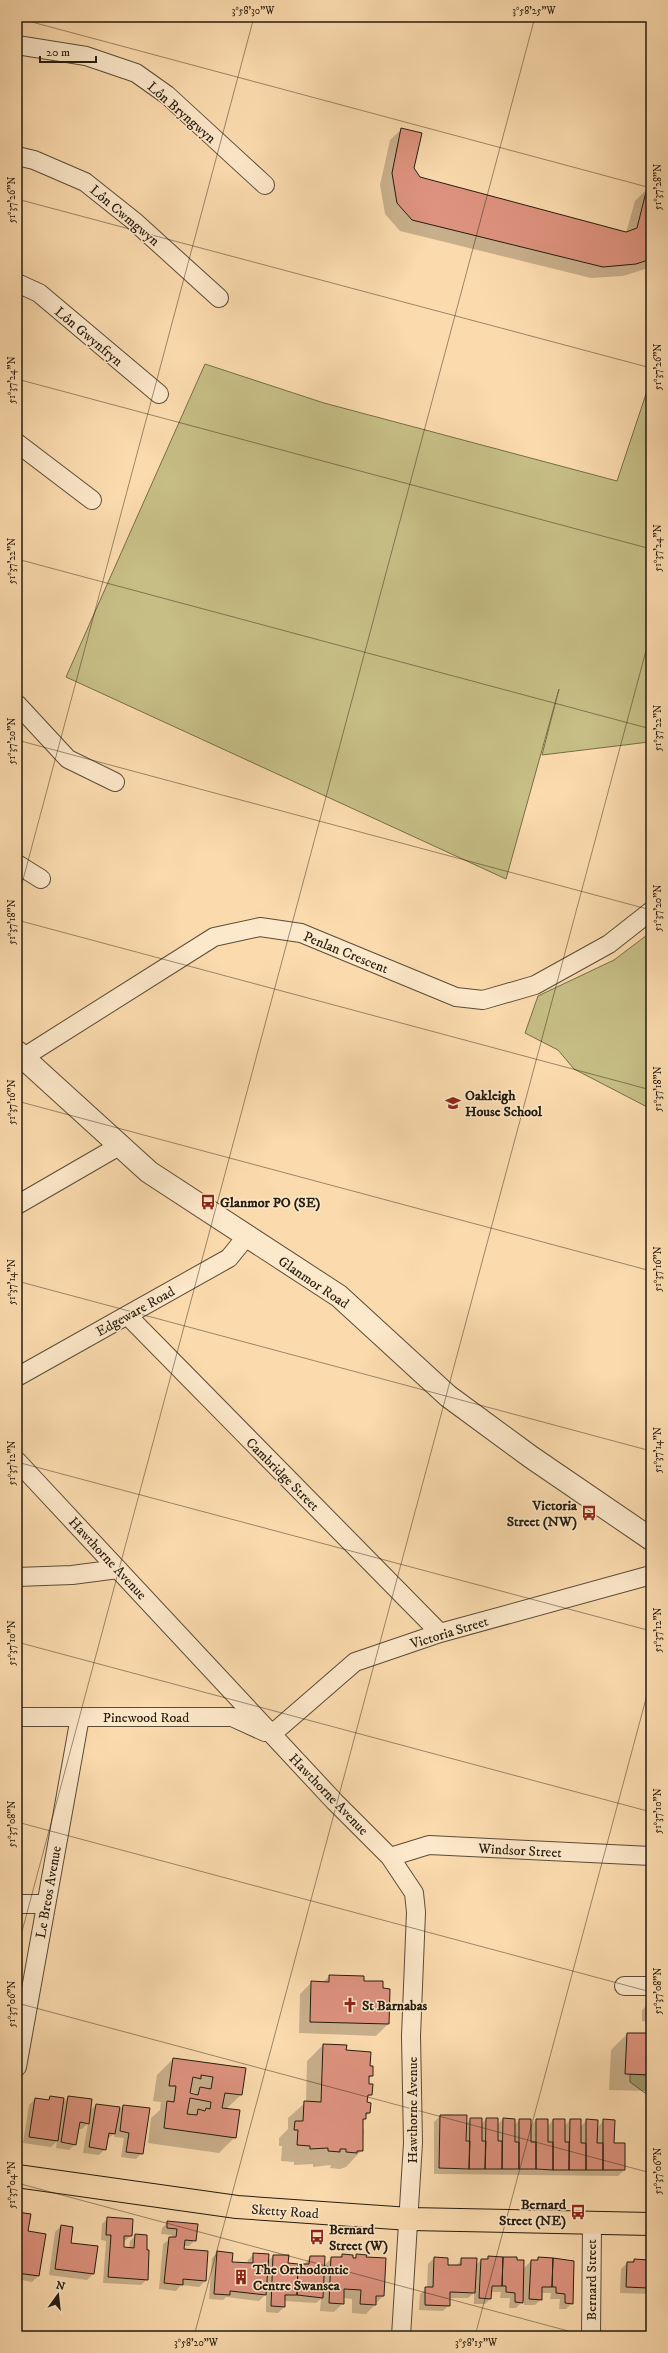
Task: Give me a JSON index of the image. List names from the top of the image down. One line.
{"streets":{"main road":["Sketty Road"],"street":["Lôn Bryngwyn","Lôn Cwmgwyn","Lôn Gwynfryn","Penlan Crescent","Glanmor Road","Edgeware Road","Cambridge Street","Hawthorne Avenue","Victoria Street","Pinewood Road","Windsor Street","Le Breos Avenue","Bernard Street"]},"crossings":[["Penlan Crescent","Glanmor Road"],["Glanmor Road","Edgeware Road"],["Edgeware Road","Cambridge Street"],["Cambridge Street","Victoria Street"],["Hawthorne Avenue","Victoria Street"],["Hawthorne Avenue","Pinewood Road"],["Hawthorne Avenue","Windsor Street"],["Hawthorne Avenue","Sketty Road"],["Victoria Street","Pinewood Road"],["Pinewood Road","Le Breos Avenue"],["Sketty Road","Bernard Street"]],"places":{"school or university":["Oakleigh House School"],"bus stop":["Glanmor PO (SE)","Victoria Street (NW)","Bernard Street (NE)","Bernard Street (W)"],"church":["St Barnabas"],"building":["The Orthodontic Centre Swansea"]},"scale_bar":"20 m","north":"top","coordinates":["3°58'30\"W","3°58'25\"W","51°37'28\"N","51°37'26\"N","51°37'24\"N","51°37'22\"N","51°37'20\"N","51°37'18\"N","51°37'16\"N","51°37'14\"N","51°37'12\"N","51°37'10\"N","51°37'08\"N","51°37'06\"N","51°37'04\"N","3°58'20\"W","3°58'15\"W"]}
